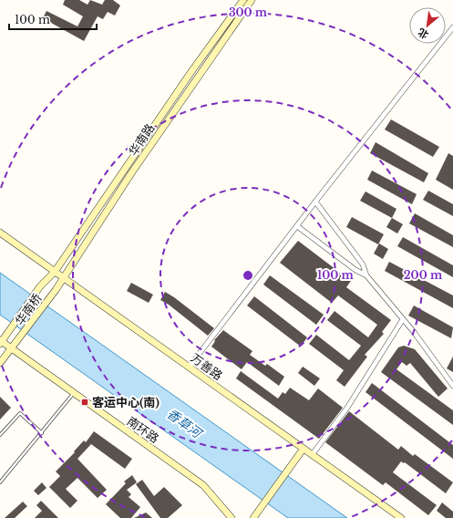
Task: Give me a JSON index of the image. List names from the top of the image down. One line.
{"streets":{"main road":["华南路","华南桥","万善路","南环路"]},"crossings":[["华南路","华南桥"],["华南路","万善路"],["华南桥","南环路"]],"water":["香草河"],"places":{"transit":["客运中心(南)"]},"scale_bar":"100 m","north":"bottom left","rings":["300 m","100 m","200 m"]}
